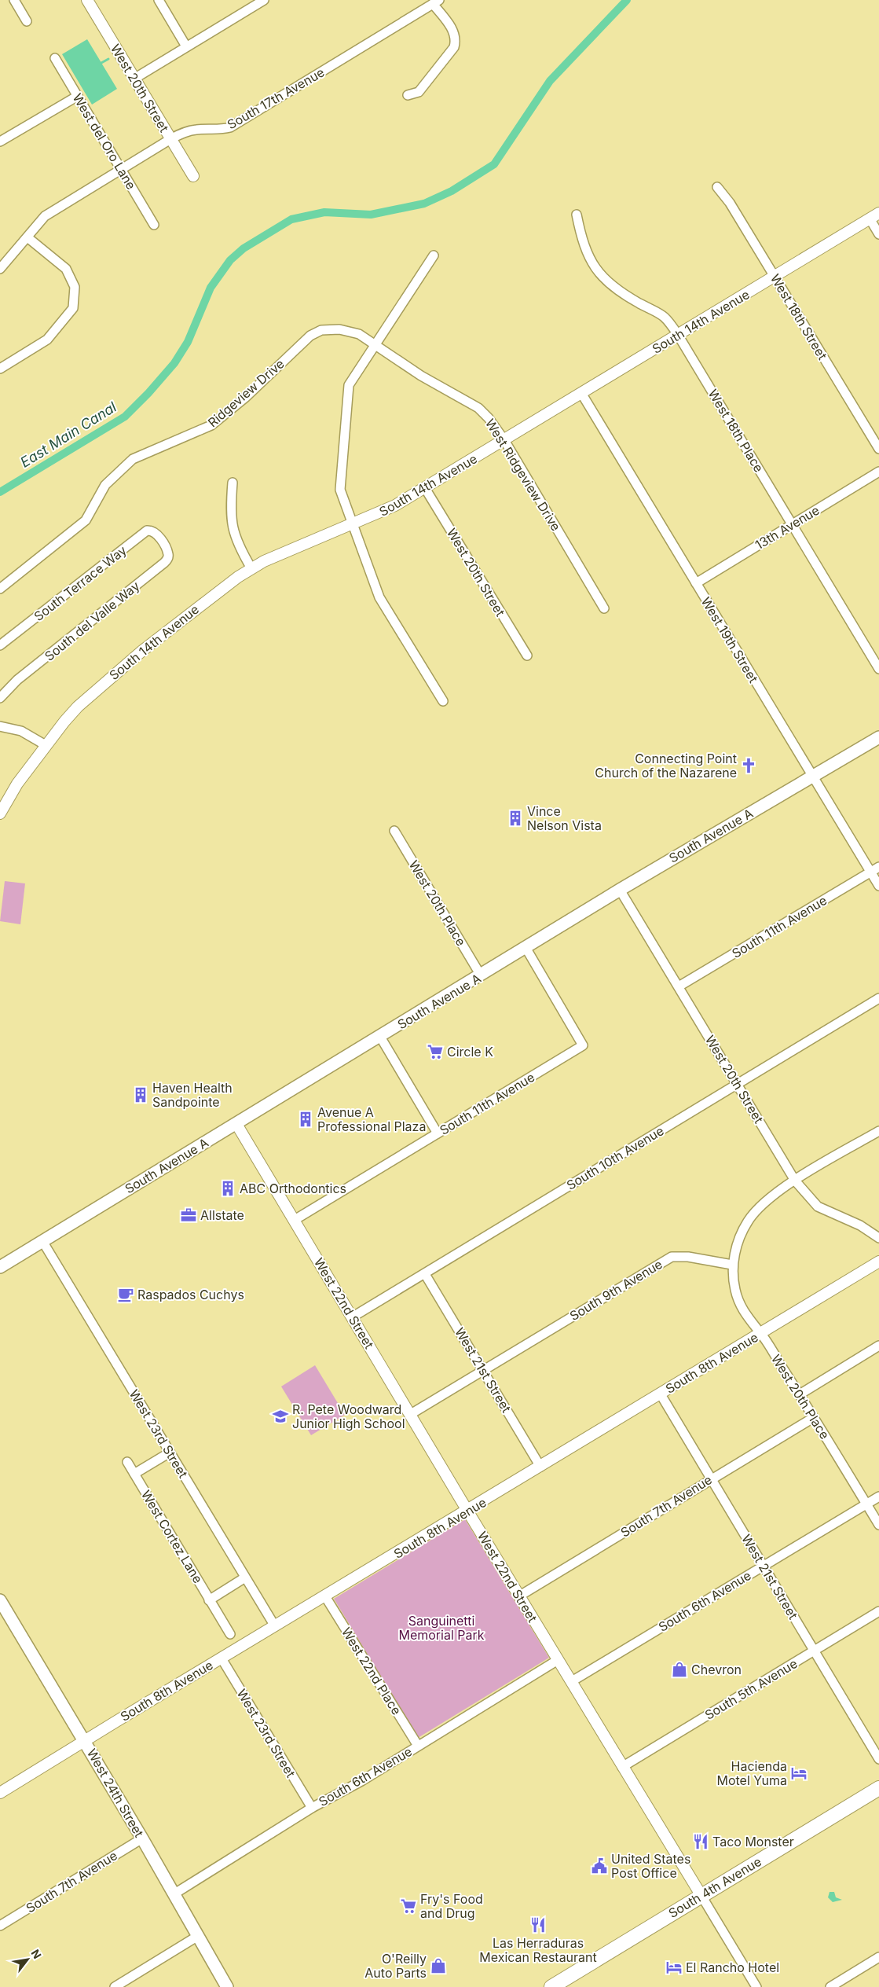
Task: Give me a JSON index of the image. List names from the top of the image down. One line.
{"streets":{"main road":["South Avenue A","West 24th Street","South 4th Avenue"],"street":["West 20th Street","South 17th Avenue","West del Oro Lane","West 18th Street","South 14th Avenue","Ridgeview Drive","West 18th Place","West Ridgeview Drive","13th Avenue","South Terrace Way","South del Valle Way","West 19th Street","West 20th Place","South 11th Avenue","South 10th Avenue","South 9th Avenue","West 22nd Street","South 8th Avenue","West 21st Street","West 23rd Street","South 7th Avenue","West Cortez Lane","South 6th Avenue","West 22nd Place","South 5th Avenue"]},"crossings":[["West 20th Street","South 17th Avenue"],["West 20th Street","South 14th Avenue"],["West 20th Street","South Avenue A"],["West 20th Street","South 11th Avenue"],["West 20th Street","South 10th Avenue"],["South 17th Avenue","West del Oro Lane"],["West 18th Street","South 14th Avenue"],["South 14th Avenue","West 18th Place"],["South 14th Avenue","West Ridgeview Drive"],["South 14th Avenue","West 19th Street"],["Ridgeview Drive","West Ridgeview Drive"],["West 18th Place","13th Avenue"],["13th Avenue","West 19th Street"],["South Terrace Way","South del Valle Way"],["West 19th Street","South Avenue A"],["West 19th Street","South 11th Avenue"],["South Avenue A","West 20th Place"],["South Avenue A","South 11th Avenue"],["South Avenue A","West 22nd Street"],["South Avenue A","West 23rd Street"],["West 20th Place","South 9th Avenue"],["West 20th Place","South 8th Avenue"],["West 20th Place","South 7th Avenue"],["West 20th Place","South 6th Avenue"],["South 11th Avenue","West 22nd Street"],["South 10th Avenue","West 22nd Street"],["South 10th Avenue","West 21st Street"],["South 9th Avenue","West 22nd Street"],["South 9th Avenue","West 21st Street"],["West 22nd Street","South 8th Avenue"],["West 22nd Street","South 7th Avenue"],["West 22nd Street","South 6th Avenue"],["West 22nd Street","South 5th Avenue"],["West 22nd Street","South 4th Avenue"],["South 8th Avenue","West 21st Street"],["South 8th Avenue","West 23rd Street"],["South 8th Avenue","West 22nd Place"],["South 8th Avenue","West 24th Street"],["West 21st Street","South 7th Avenue"],["West 21st Street","South 6th Avenue"],["West 21st Street","South 5th Avenue"],["West 23rd Street","South 6th Avenue"],["South 7th Avenue","West 24th Street"],["South 6th Avenue","West 22nd Place"],["South 6th Avenue","West 24th Street"]],"water":["East Main Canal"],"parks":["Sanguinetti Memorial Park"],"places":{"church":["Connecting Point Church of the Nazarene"],"building":["Vince Nelson Vista","Haven Health Sandpointe","Avenue A Professional Plaza","ABC Orthodontics"],"supermarket":["Circle K","Fry's Food and Drug"],"office":["Allstate"],"cafe":["Raspados Cuchys"],"school or university":["R. Pete Woodward Junior High School"],"shop":["Chevron","O'Reilly Auto Parts"],"hotel":["Hacienda Motel Yuma","El Rancho Hotel"],"restaurant":["Taco Monster","Las Herraduras Mexican Restaurant"],"public building":["United States Post Office"]},"north":"top right"}
